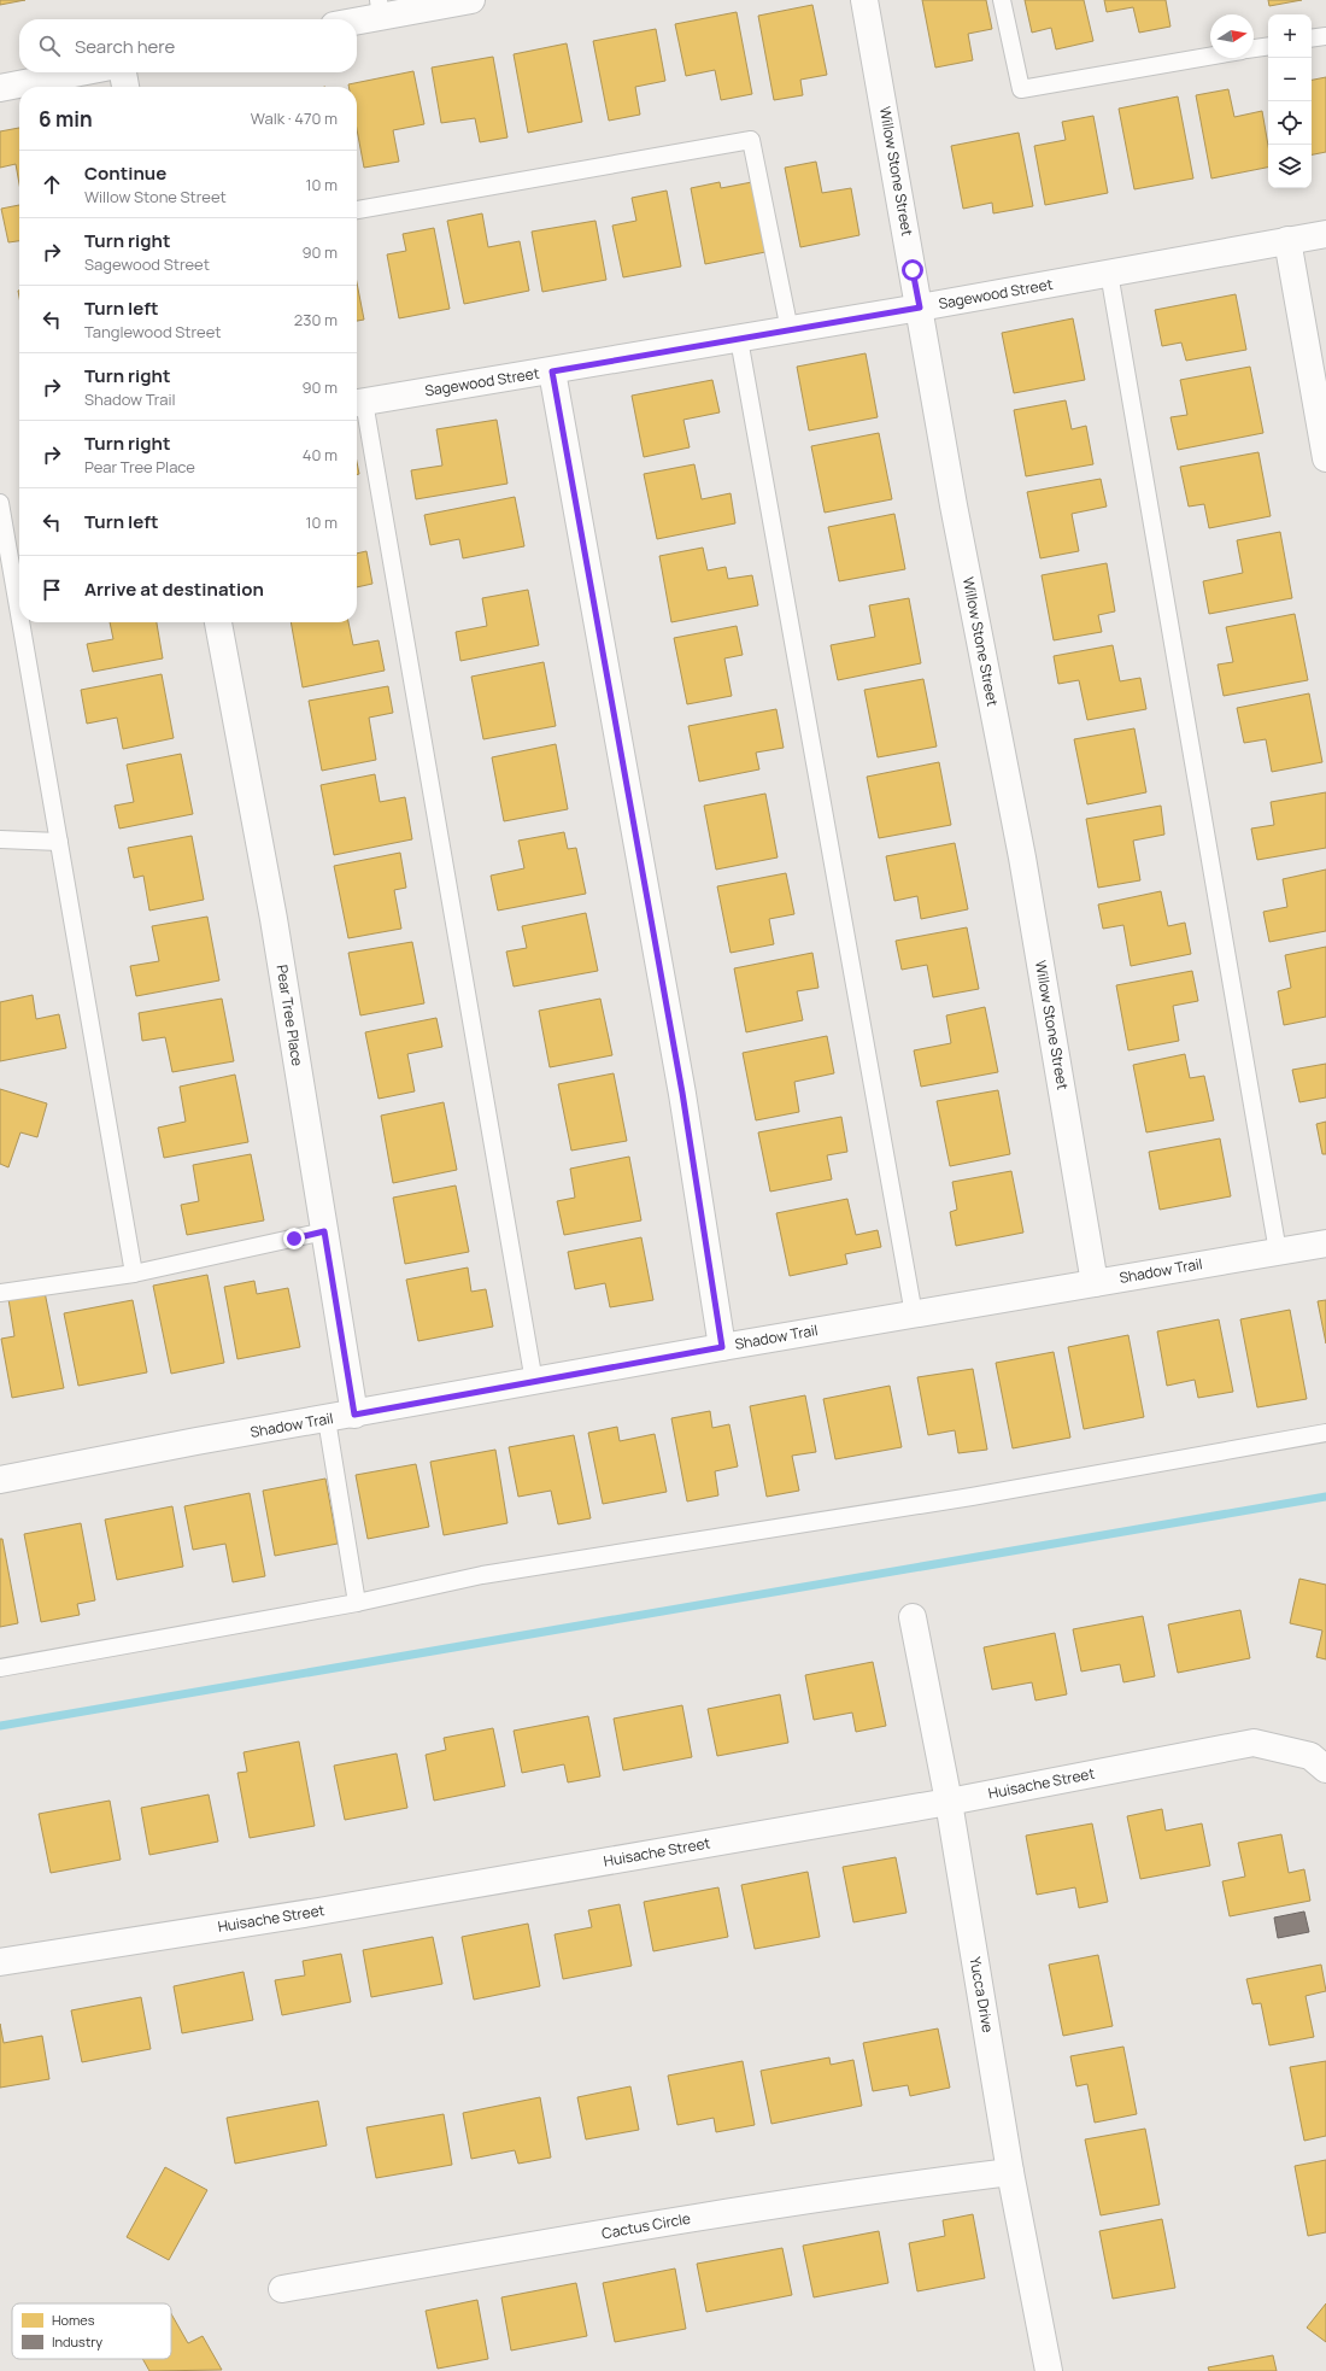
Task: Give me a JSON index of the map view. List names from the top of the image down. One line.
{"streets":{"street":["Willow Stone Street","Sagewood Street","Pear Tree Place","Shadow Trail","Huisache Street","Yucca Drive","Cactus Circle"]},"crossings":[["Willow Stone Street","Sagewood Street"],["Willow Stone Street","Shadow Trail"],["Pear Tree Place","Shadow Trail"],["Huisache Street","Yucca Drive"],["Yucca Drive","Cactus Circle"]],"legend":["Homes","Industry"],"north":"right","page":{"map_buttons":["+","−"],"search":"Search here","heading":["6 min","Walk · 470 m"],"list":[["Continue","Willow Stone Street","10 m"],["Turn right","Sagewood Street","90 m"],["Turn left","Tanglewood Street","230 m"],["Turn right","Shadow Trail","90 m"],["Turn right","Pear Tree Place","40 m"],["Turn left","10 m"],"Arrive at destination"]}}
